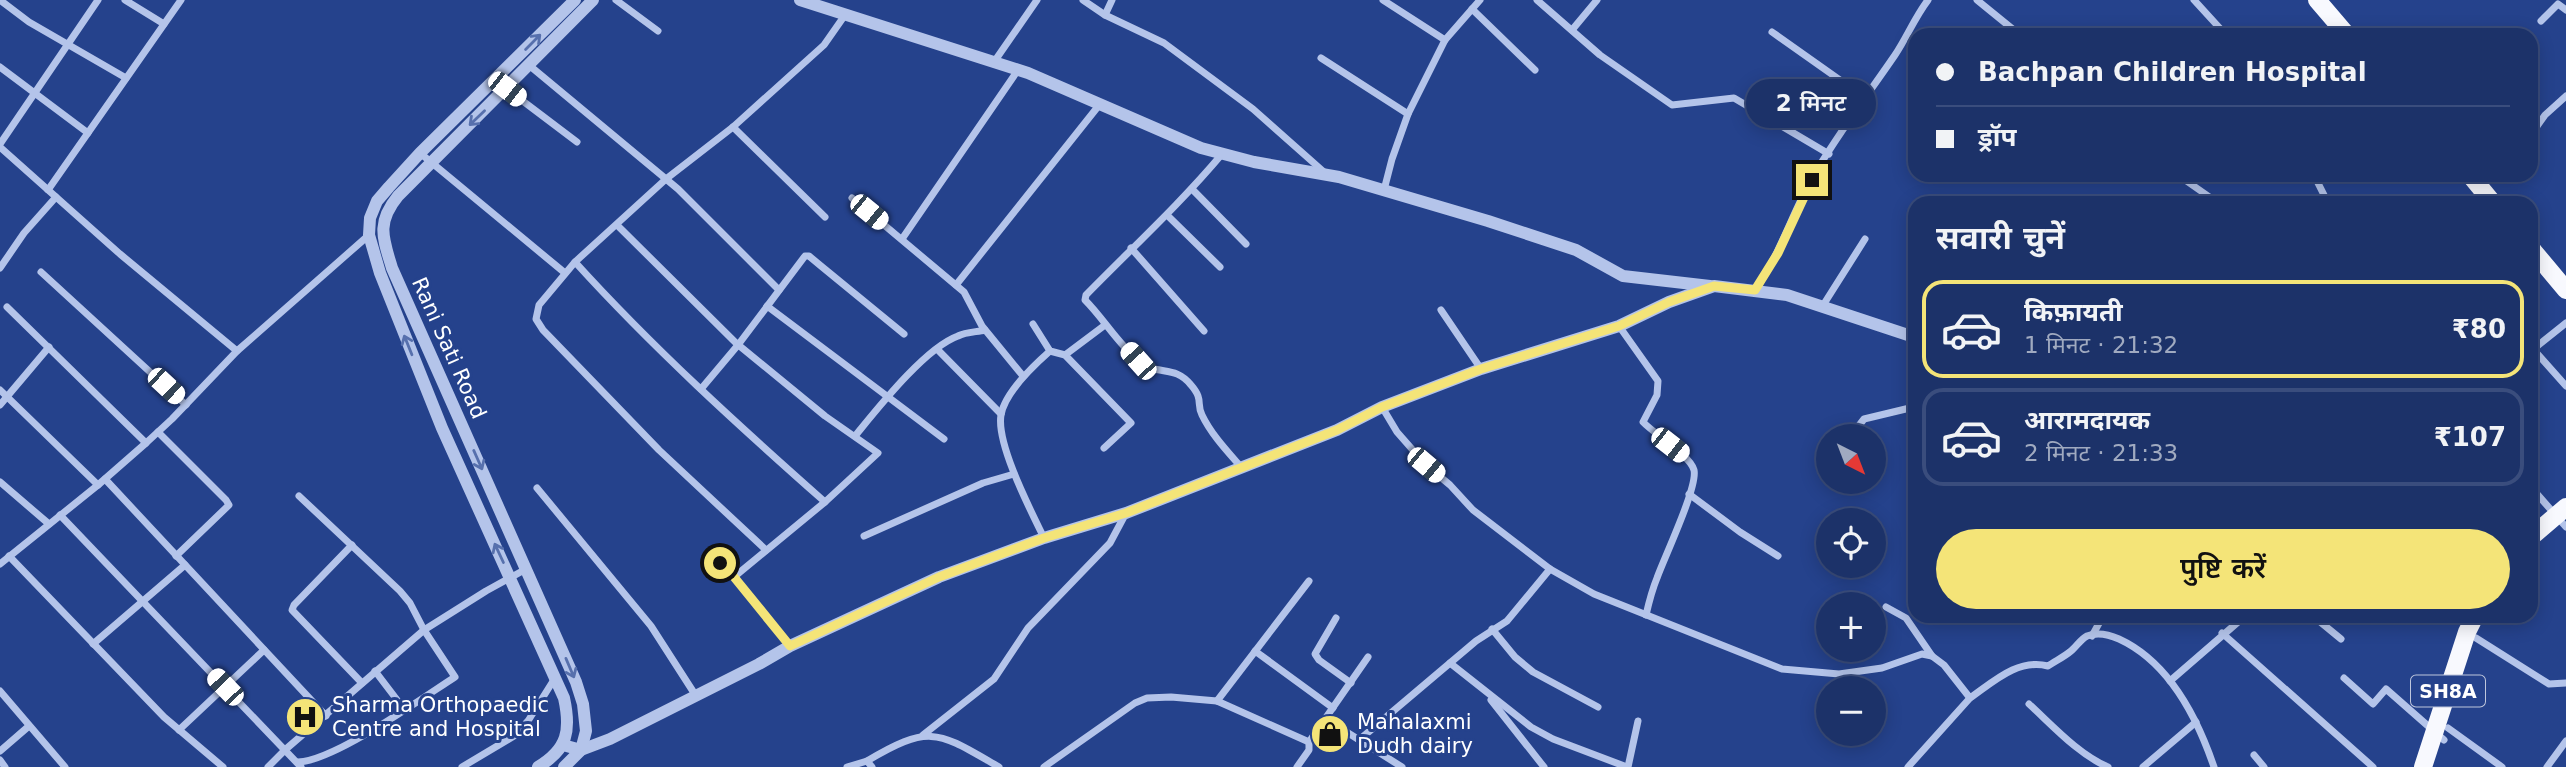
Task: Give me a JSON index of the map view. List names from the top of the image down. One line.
{"streets":{"main road":["SH8A"],"street":["Rani Sati Road"]},"places":{"hospital":["Sharma Orthopaedic Centre and Hospital"],"shop":["Mahalaxmi Dudh dairy"]},"north":"bottom right","page":{"banner":["Bachpan Children Hospital","ड्रॉप"],"bubble":"2 मिनट","heading":"सवारी चुनें","list":[{"name":"किफ़ायती","note":"1 मिनट · 21:32","value":"₹80"},{"name":"आरामदायक","note":"2 मिनट · 21:33","value":"₹107"}],"map_buttons":["+","−"],"buttons":"पुष्टि करें"}}
